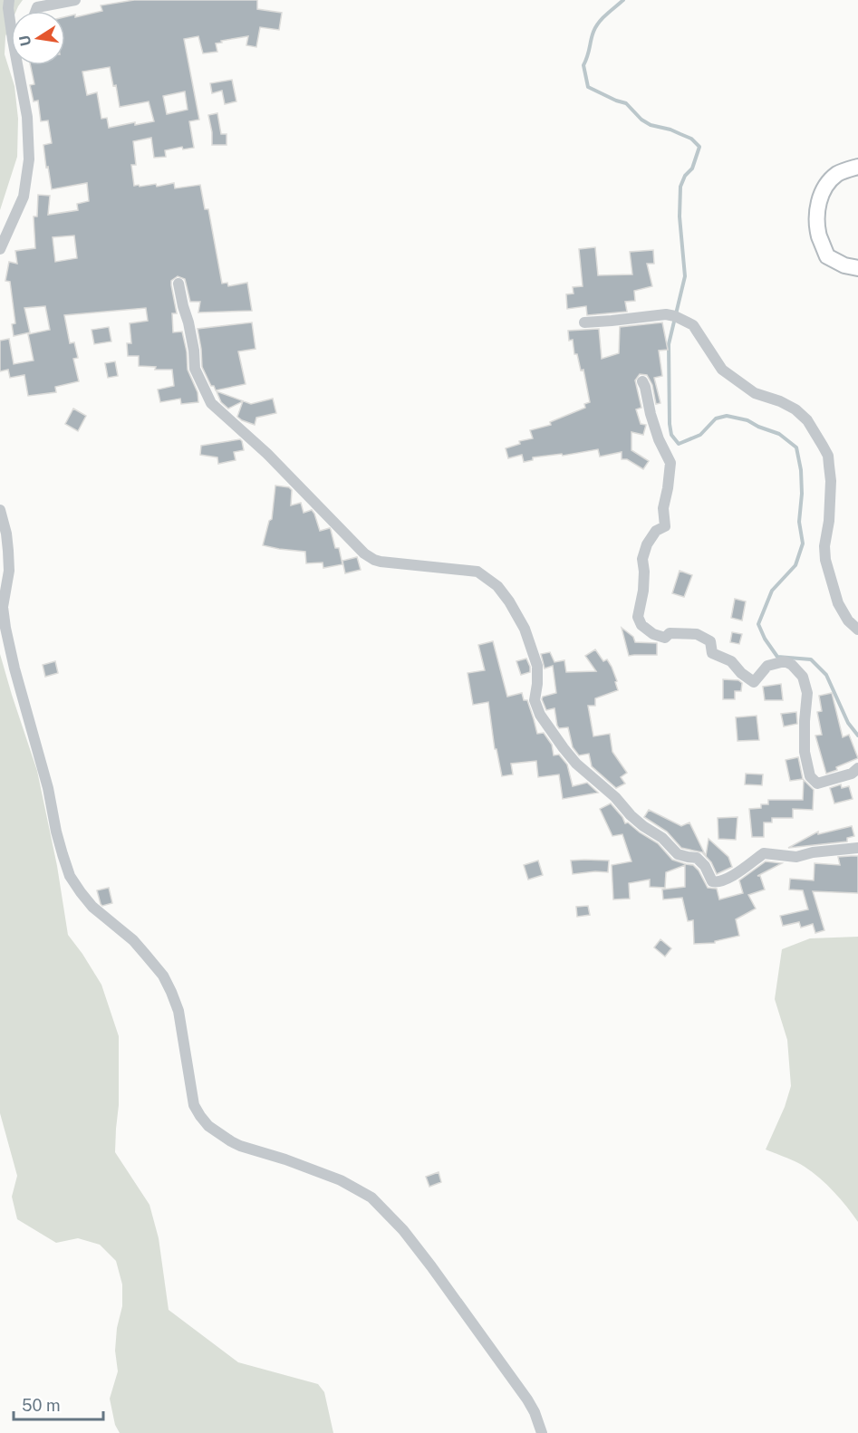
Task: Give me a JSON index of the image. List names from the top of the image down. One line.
{"scale_bar":"50 m","north":"left"}
